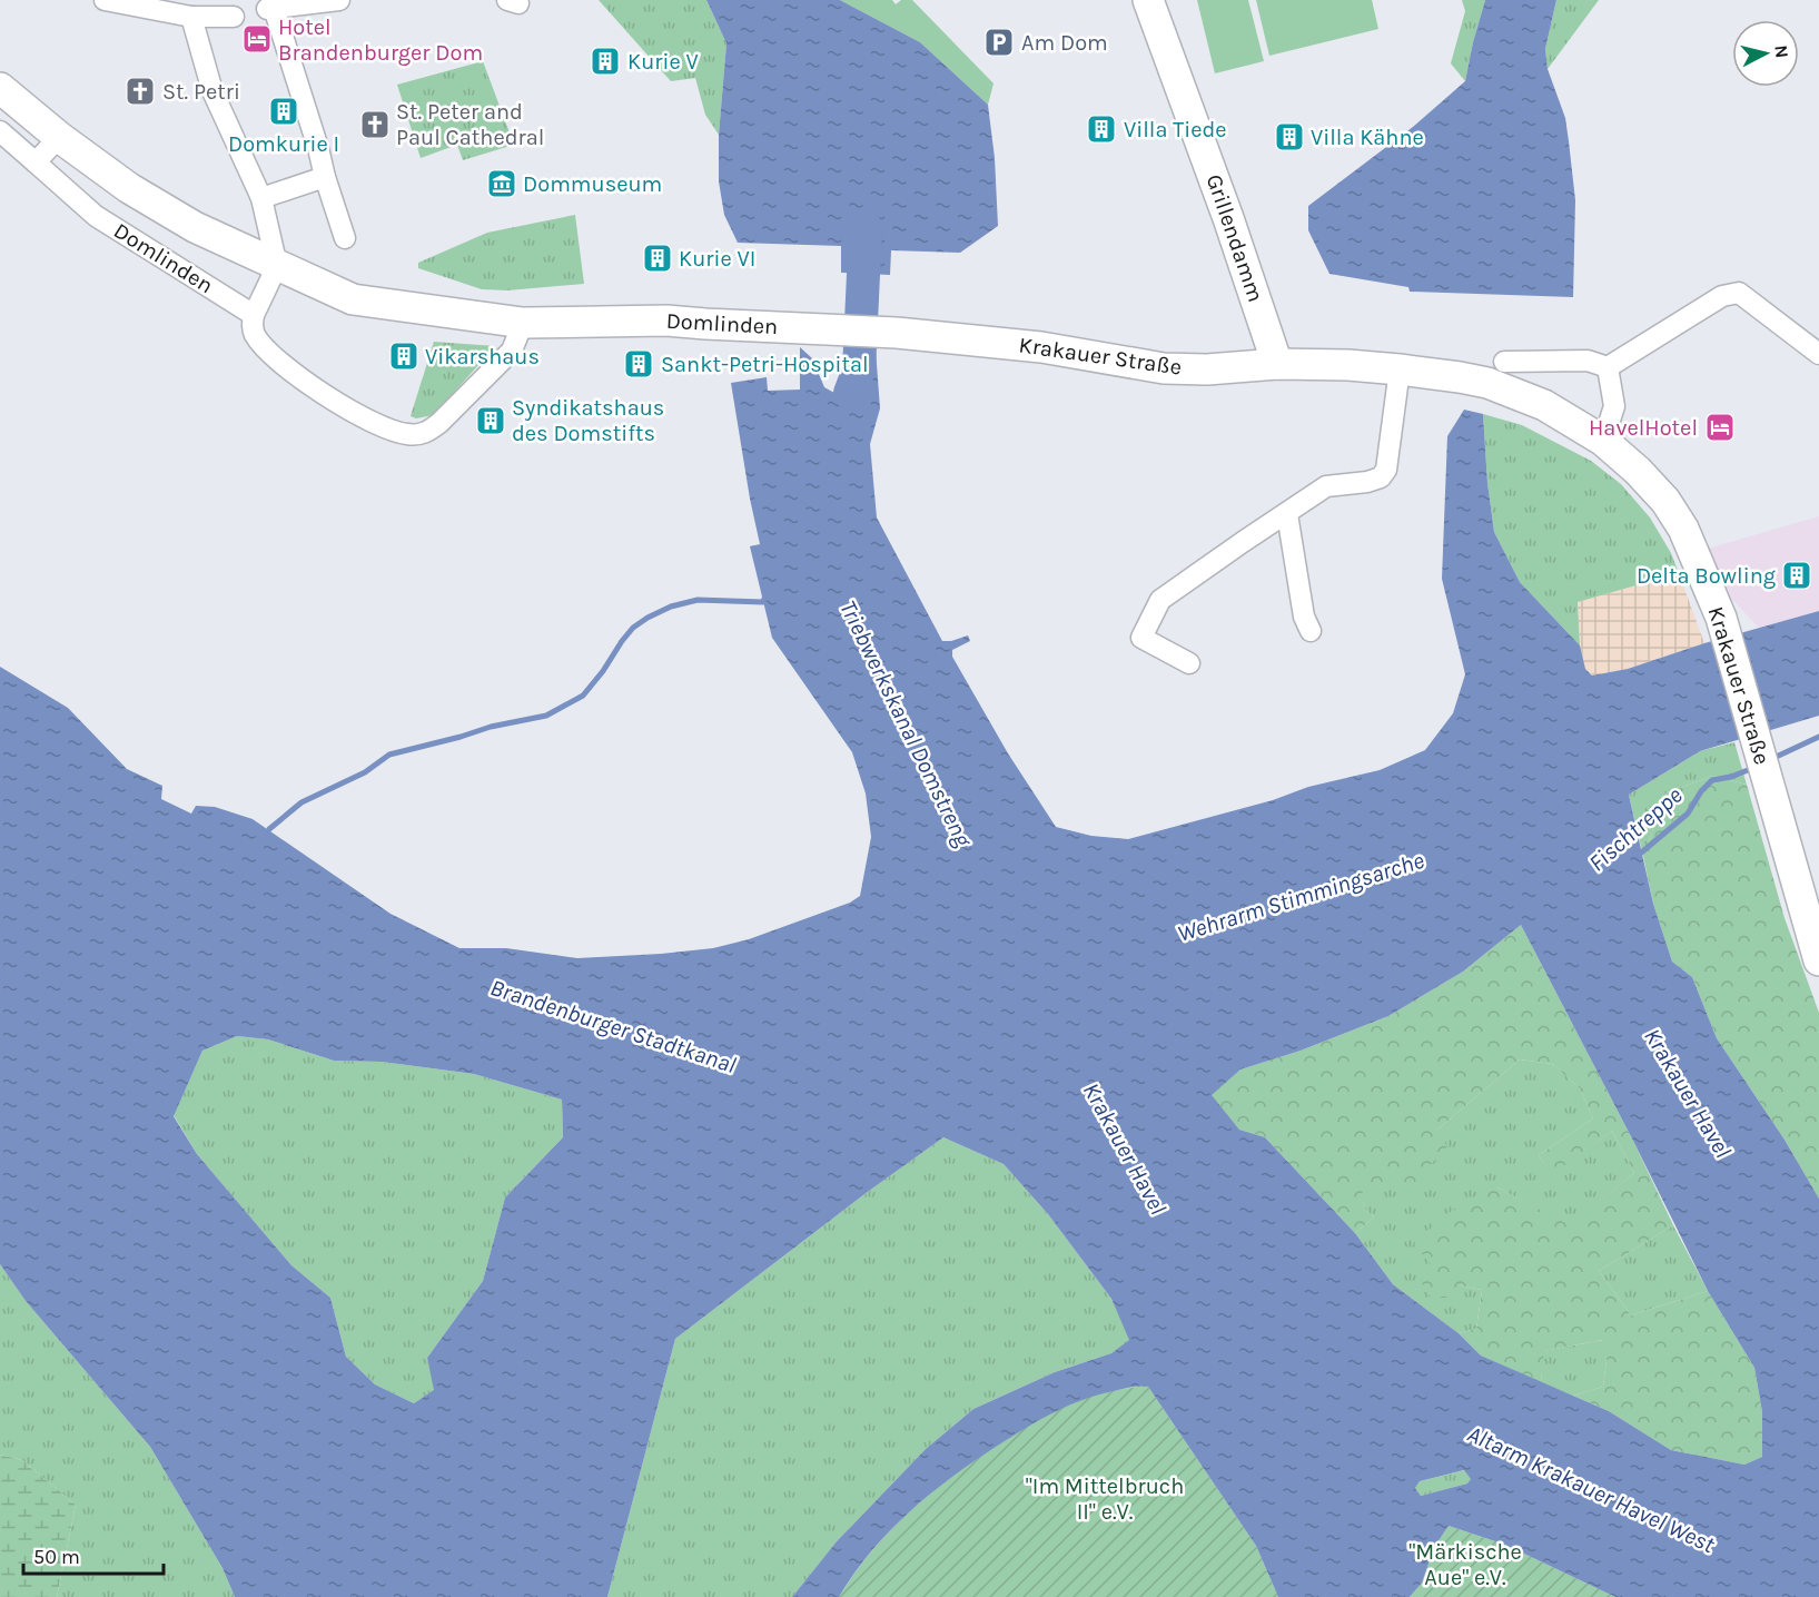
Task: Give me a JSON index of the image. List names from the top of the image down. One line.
{"streets":{"street":["Grillendamm","Domlinden","Krakauer Straße"]},"crossings":[["Grillendamm","Krakauer Straße"],["Domlinden","Krakauer Straße"]],"water":["Triebwerkskanal Domstreng","Fischtreppe","Wehrarm Stimmingsarche","Brandenburger Stadtkanal","Krakauer Havel","Altarm Krakauer Havel West"],"parks":["\"Im Mittelbruch II\" e.V.","\"Märkische Aue\" e.V."],"places":{"hotel":["Hotel Brandenburger Dom","HavelHotel"],"parking":["Am Dom"],"building":["Kurie V","Domkurie I","Villa Tiede","Villa Kähne","Kurie VI","Vikarshaus","Sankt-Petri-Hospital","Syndikatshaus des Domstifts","Delta Bowling"],"church":["St. Petri","St. Peter and Paul Cathedral"],"museum":["Dommuseum"]},"scale_bar":"50 m","north":"right"}
